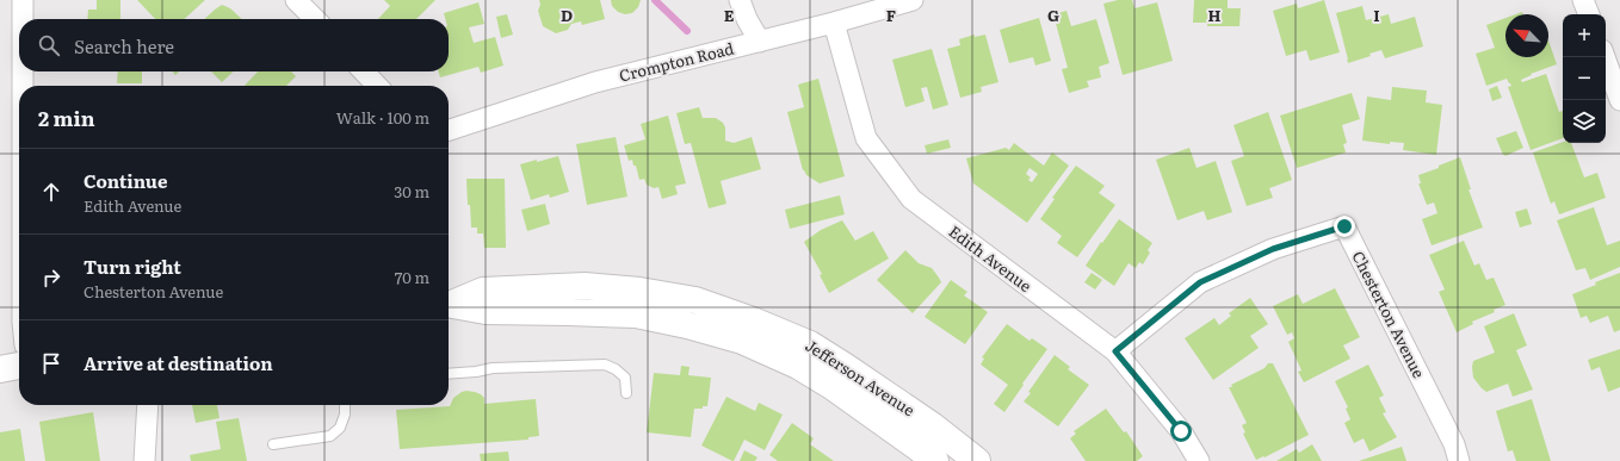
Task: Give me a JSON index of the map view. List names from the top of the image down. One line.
{"streets":{"main road":["Jefferson Avenue"],"street":["Crompton Road","Edith Avenue","Chesterton Avenue"]},"crossings":[["Crompton Road","Edith Avenue"],["Edith Avenue","Chesterton Avenue"]],"north":"top left","page":{"map_buttons":["+","−"],"search":"Search here","heading":["2 min","Walk · 100 m"],"list":[["Continue","Edith Avenue","30 m"],["Turn right","Chesterton Avenue","70 m"],"Arrive at destination"]},"grid":{"columns":["D","E","F","G","H","I"]}}
